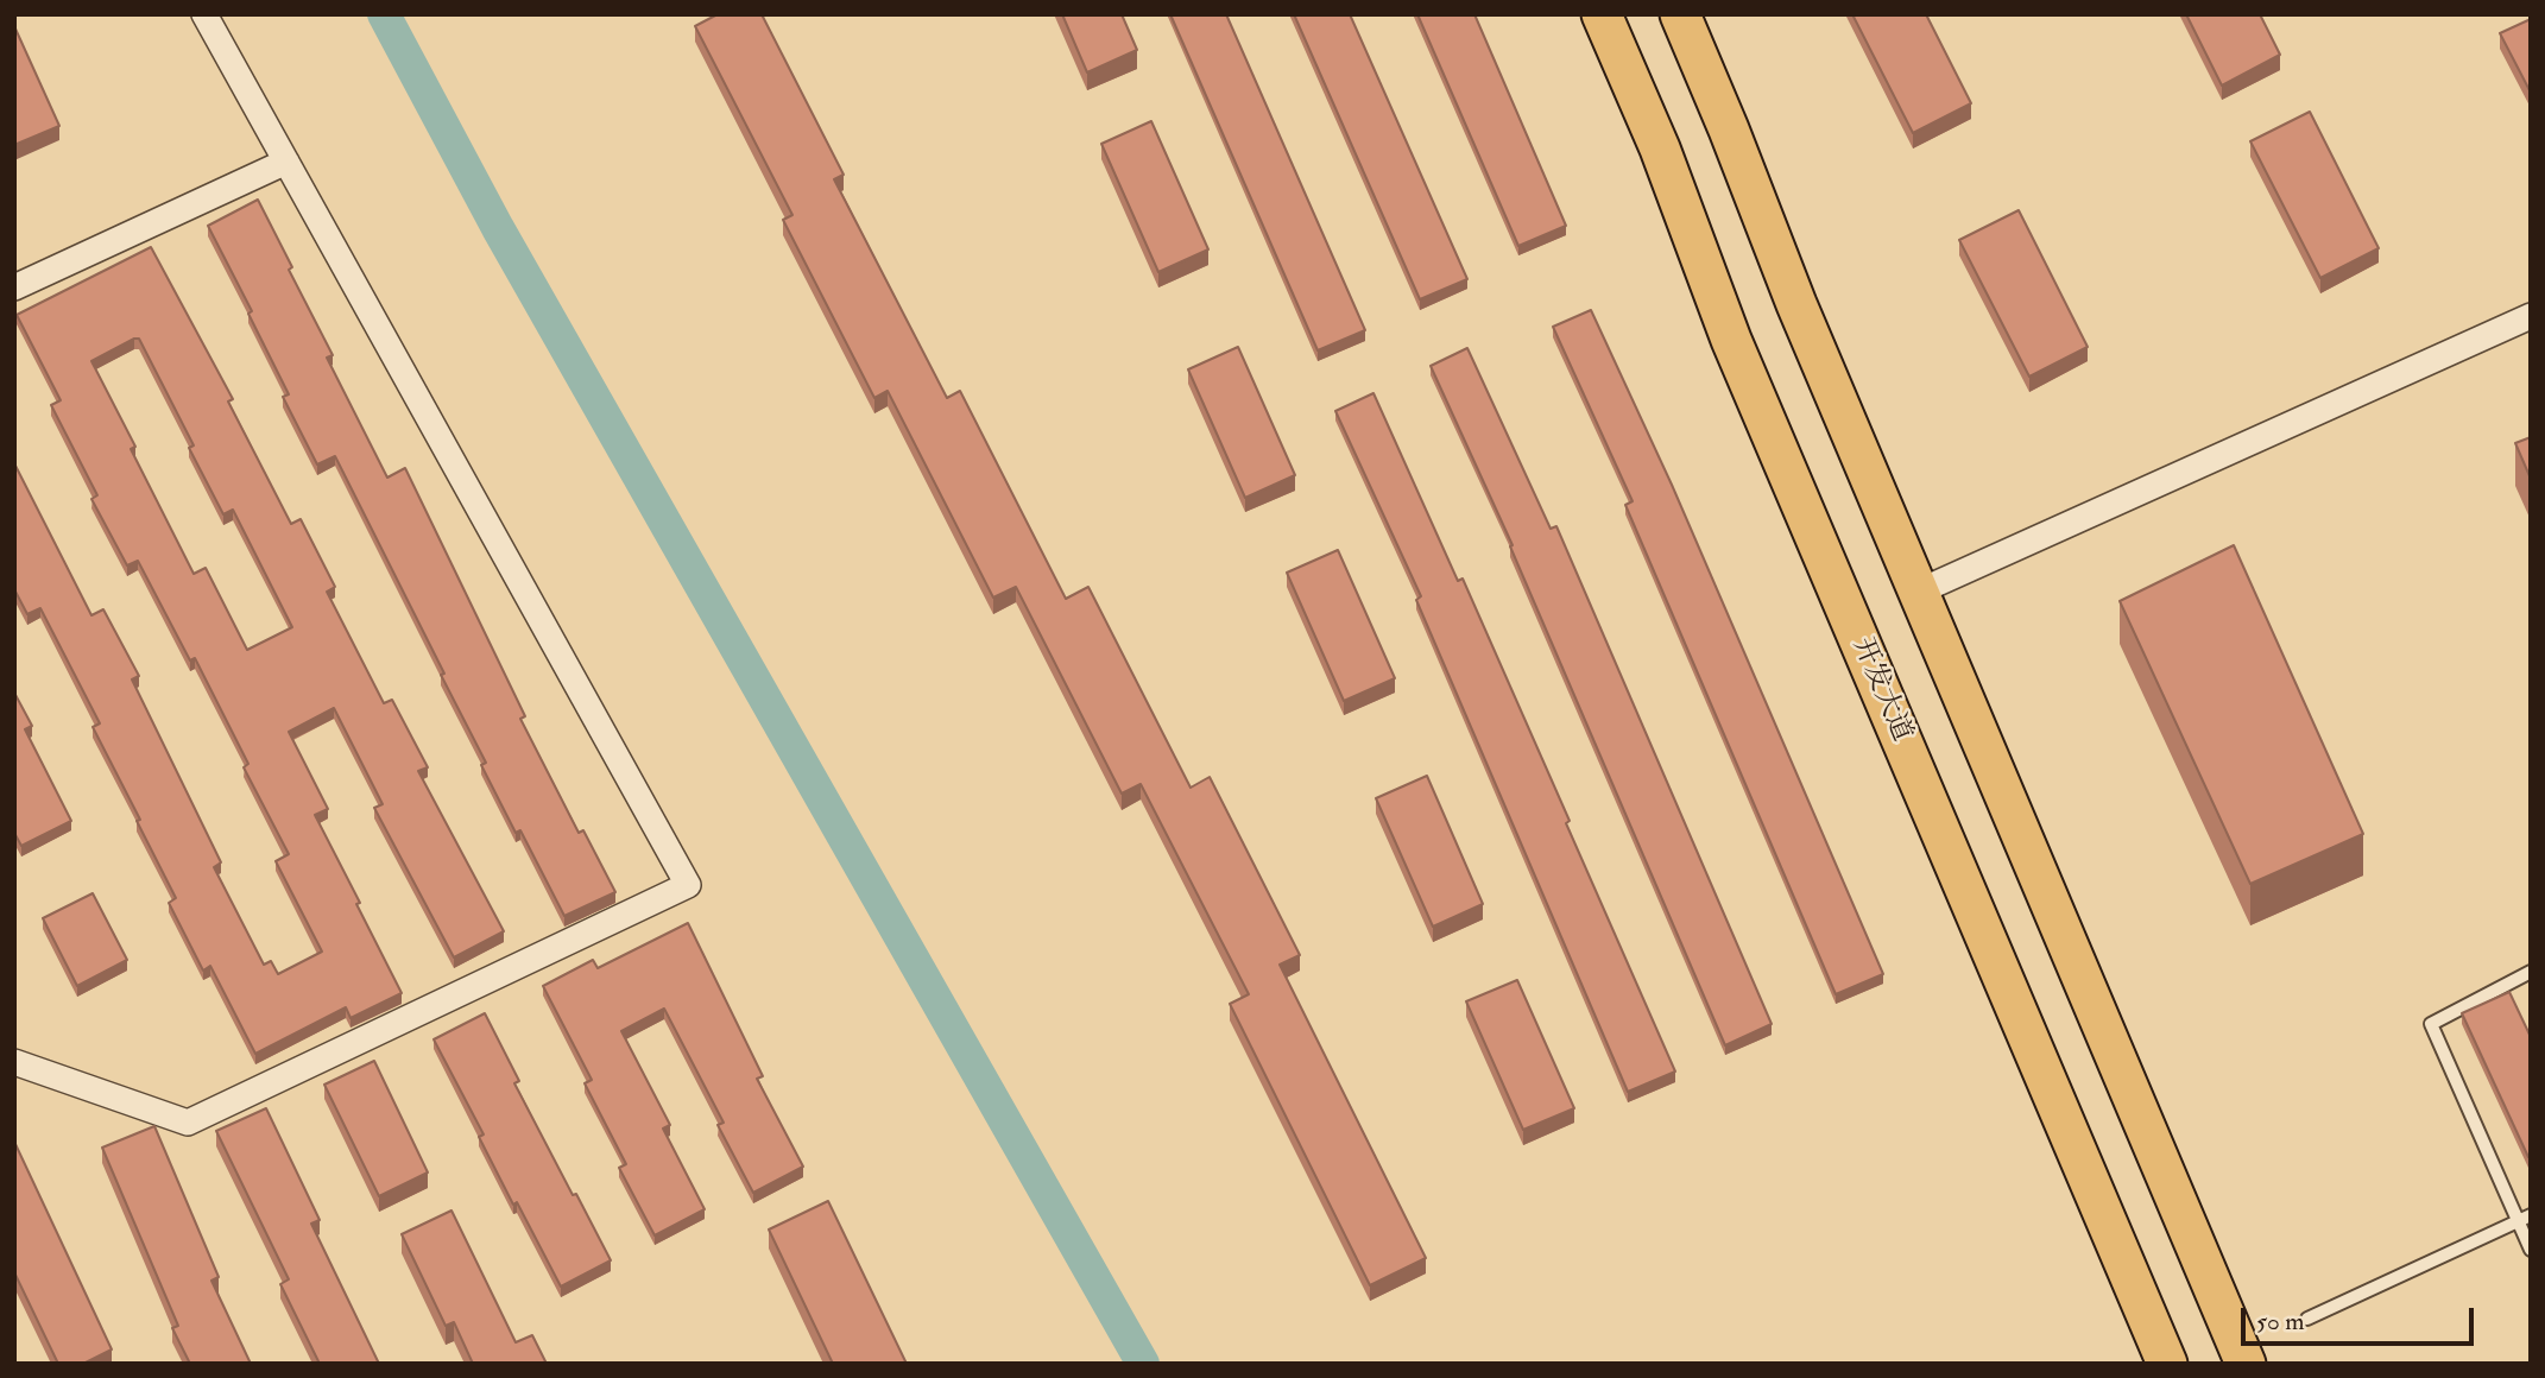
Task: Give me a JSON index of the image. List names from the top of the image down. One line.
{"streets":{"main road":["开发大道"]},"scale_bar":"50 m"}
